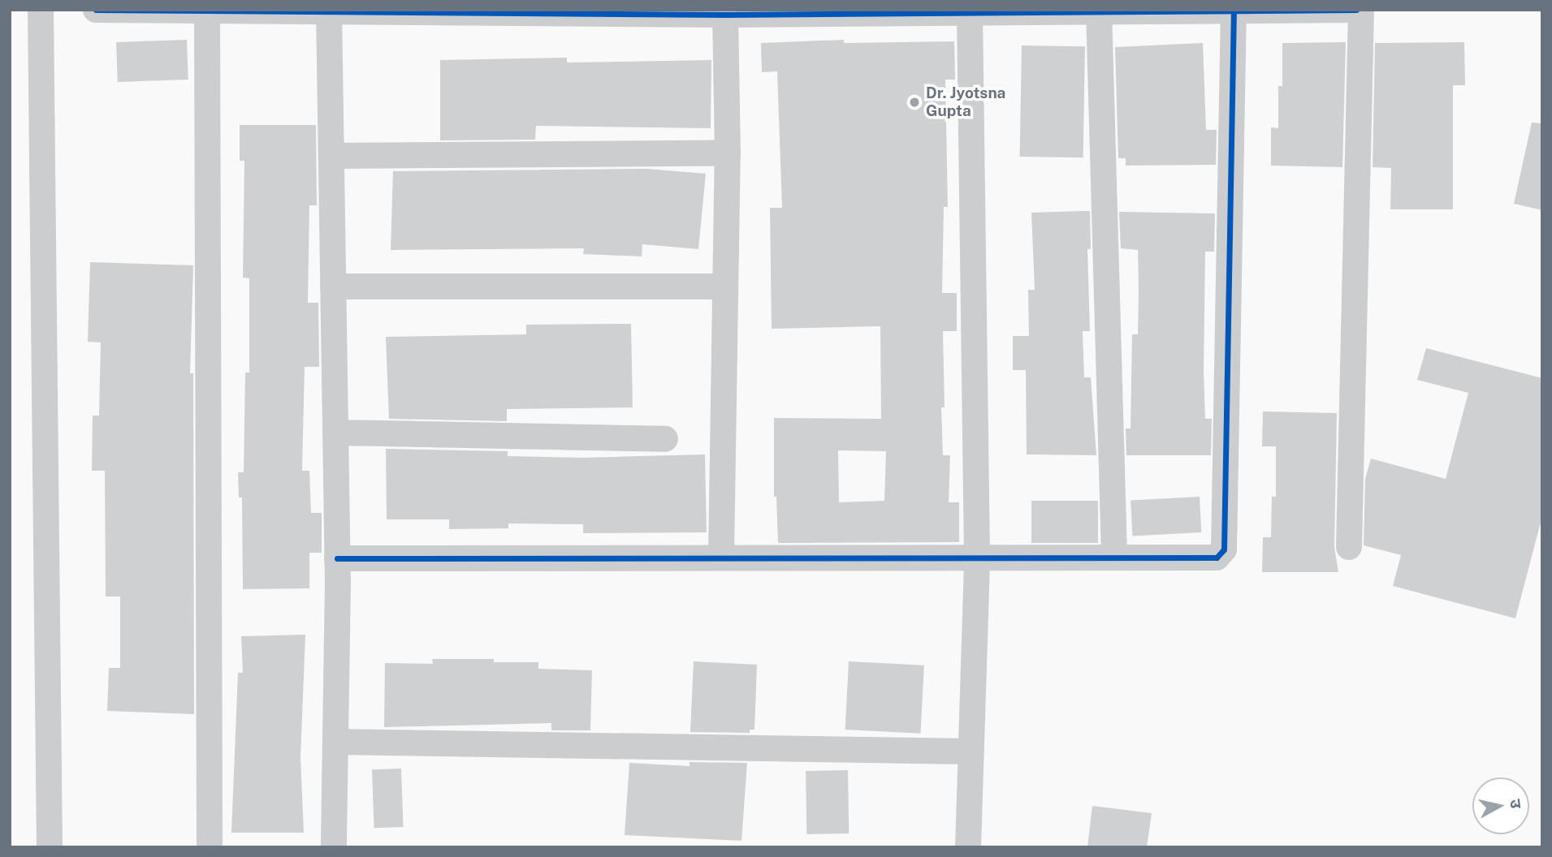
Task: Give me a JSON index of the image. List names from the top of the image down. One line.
{"places":["Dr. Jyotsna Gupta"],"north":"right"}
